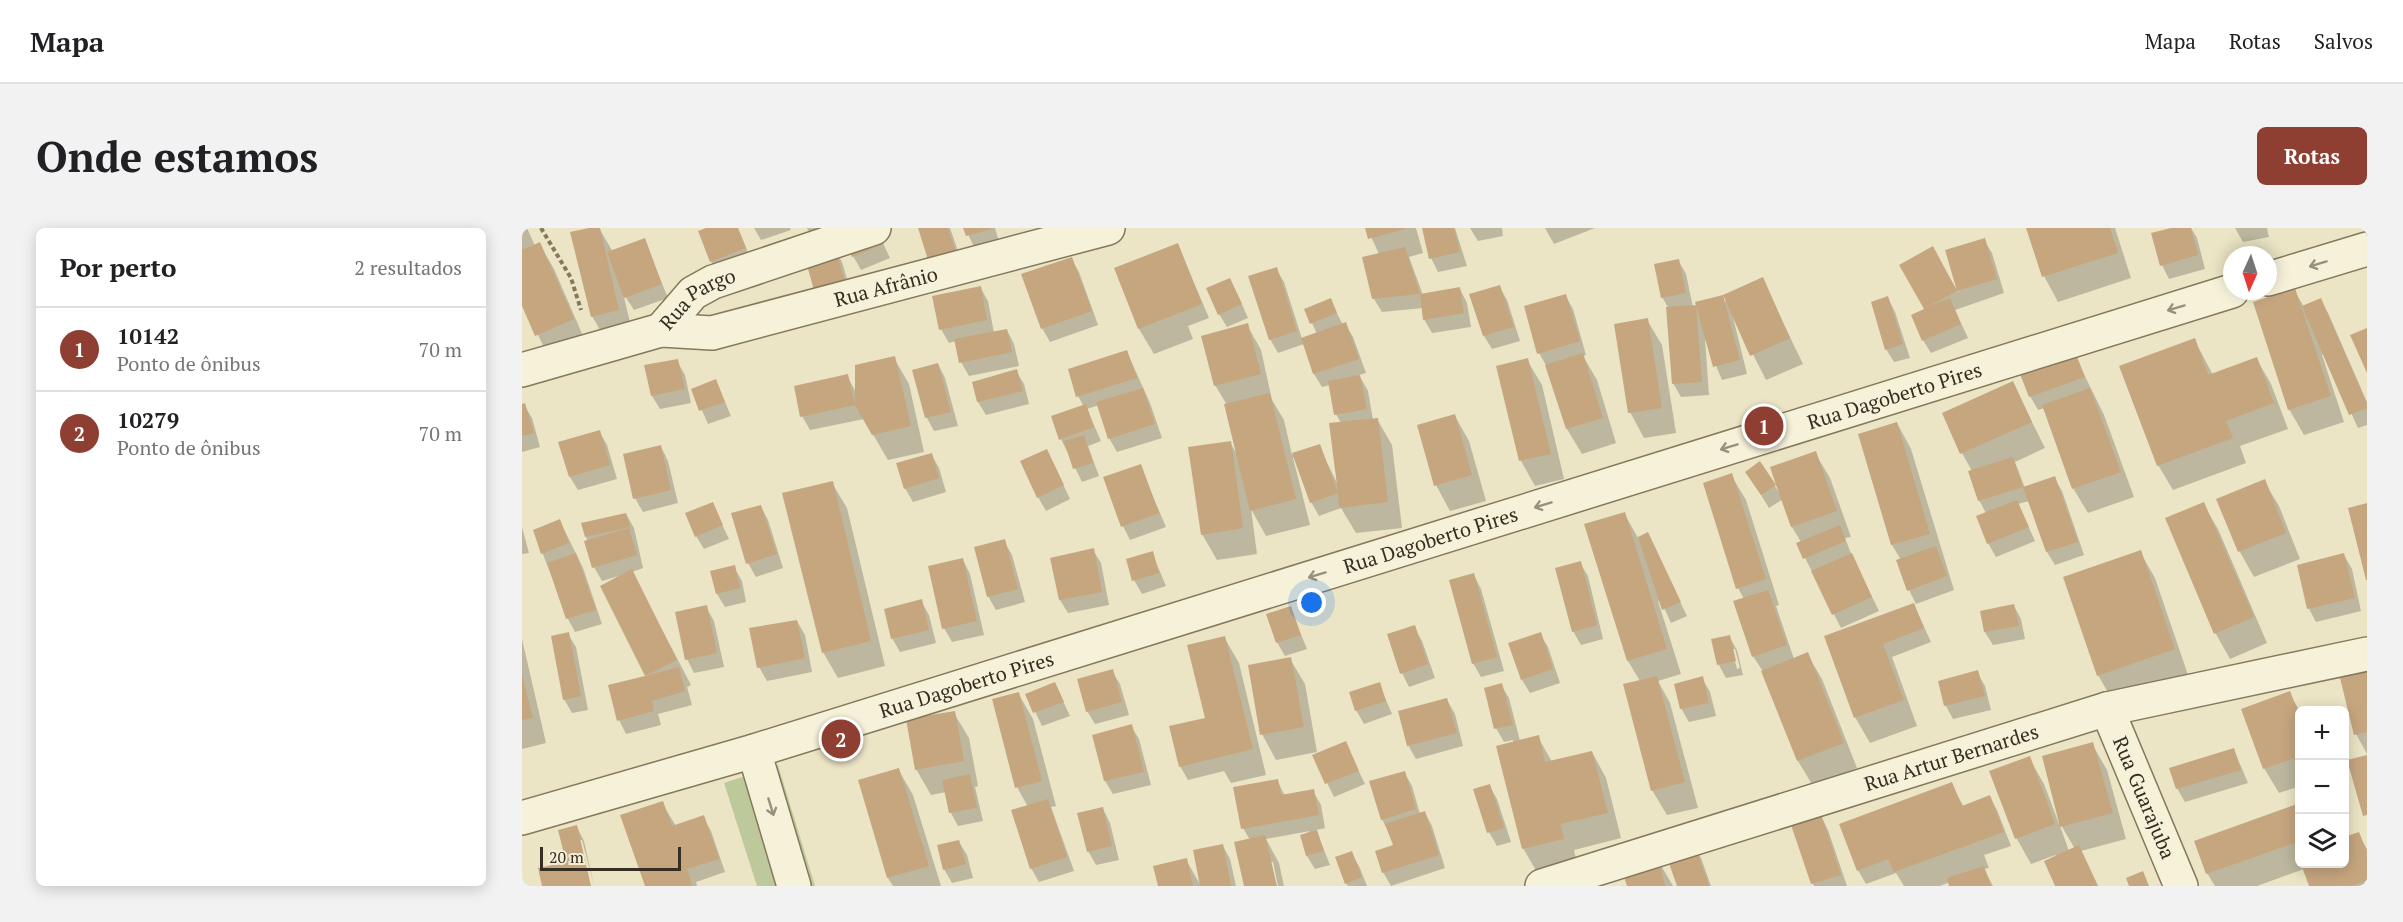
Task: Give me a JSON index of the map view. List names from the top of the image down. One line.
{"streets":{"street":["Rua Afrânio","Rua Pargo","Rua Dagoberto Pires","Rua Artur Bernardes","Rua Guarajuba"]},"crossings":[["Rua Afrânio","Rua Pargo"],["Rua Artur Bernardes","Rua Guarajuba"]],"one_way":["Rua Dagoberto Pires"],"scale_bar":"20 m","north":"bottom","page":{"header":"Mapa","nav":["Mapa","Rotas","Salvos"],"buttons":"Rotas","title":"Onde estamos","heading":["Por perto","2 resultados"],"list":[{"mark":"1","name":"10142","note":"Ponto de ônibus","value":"70 m"},{"mark":"2","name":"10279","note":"Ponto de ônibus","value":"70 m"}],"pins":["1","2"],"map_buttons":["+","−"],"scale":"20 m"}}
